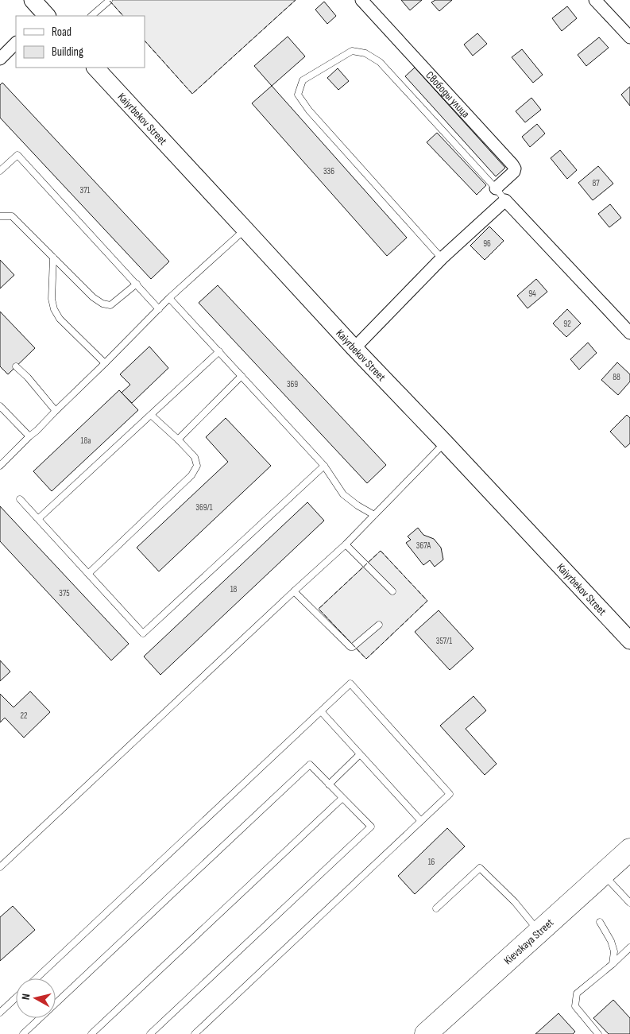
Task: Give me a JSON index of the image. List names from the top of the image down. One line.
{"streets":{"highway":["Kievskaya Street"],"main road":["Kaiyrbekov Street"],"street":["Свободы улица"]},"house_numbers":["336","87","371","96","94","92","88","369","18а","369/1","367А","18","375","357/1","22","16"],"legend":["Road","Building"],"north":"left"}
